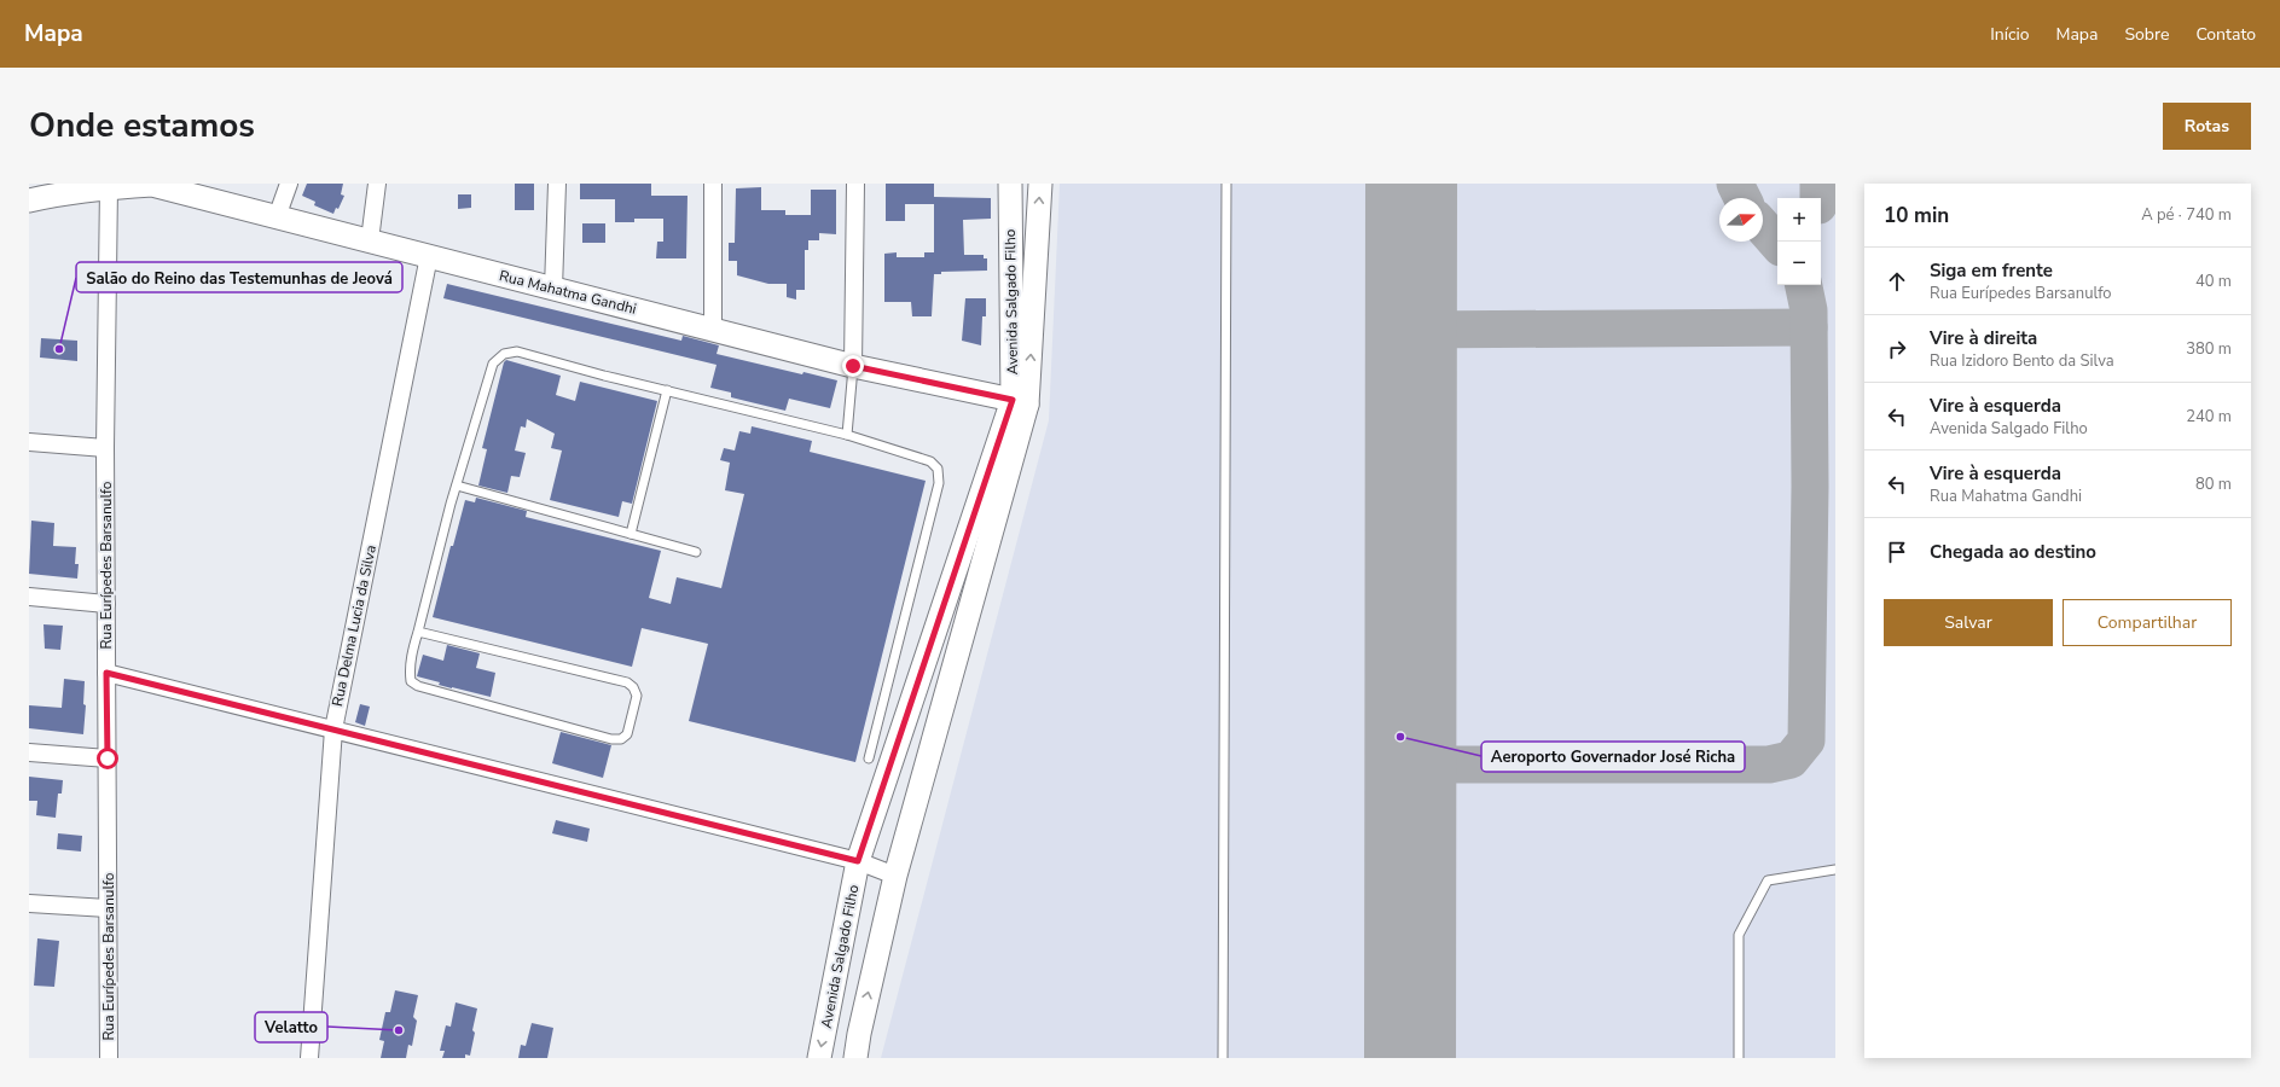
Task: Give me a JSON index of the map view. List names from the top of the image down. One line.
{"streets":{"street":["Rua Mahatma Gandhi","Avenida Salgado Filho","Rua Eurípedes Barsanulfo","Rua Delma Lucia da Silva"]},"crossings":[["Rua Mahatma Gandhi","Avenida Salgado Filho"],["Rua Mahatma Gandhi","Rua Eurípedes Barsanulfo"],["Rua Mahatma Gandhi","Rua Delma Lucia da Silva"]],"places":["Salão do Reino das Testemunhas de Jeová","Aeroporto Governador José Richa","Velatto"],"north":"right","page":{"header":"Mapa","nav":["Início","Mapa","Sobre","Contato"],"title":"Onde estamos","buttons":["Rotas",["Salvar","Compartilhar"]],"heading":["10 min","A pé · 740 m"],"map_buttons":["+","−"],"list":[["Siga em frente","Rua Eurípedes Barsanulfo","40 m"],["Vire à direita","Rua Izidoro Bento da Silva","380 m"],["Vire à esquerda","Avenida Salgado Filho","240 m"],["Vire à esquerda","Rua Mahatma Gandhi","80 m"],"Chegada ao destino"]}}
